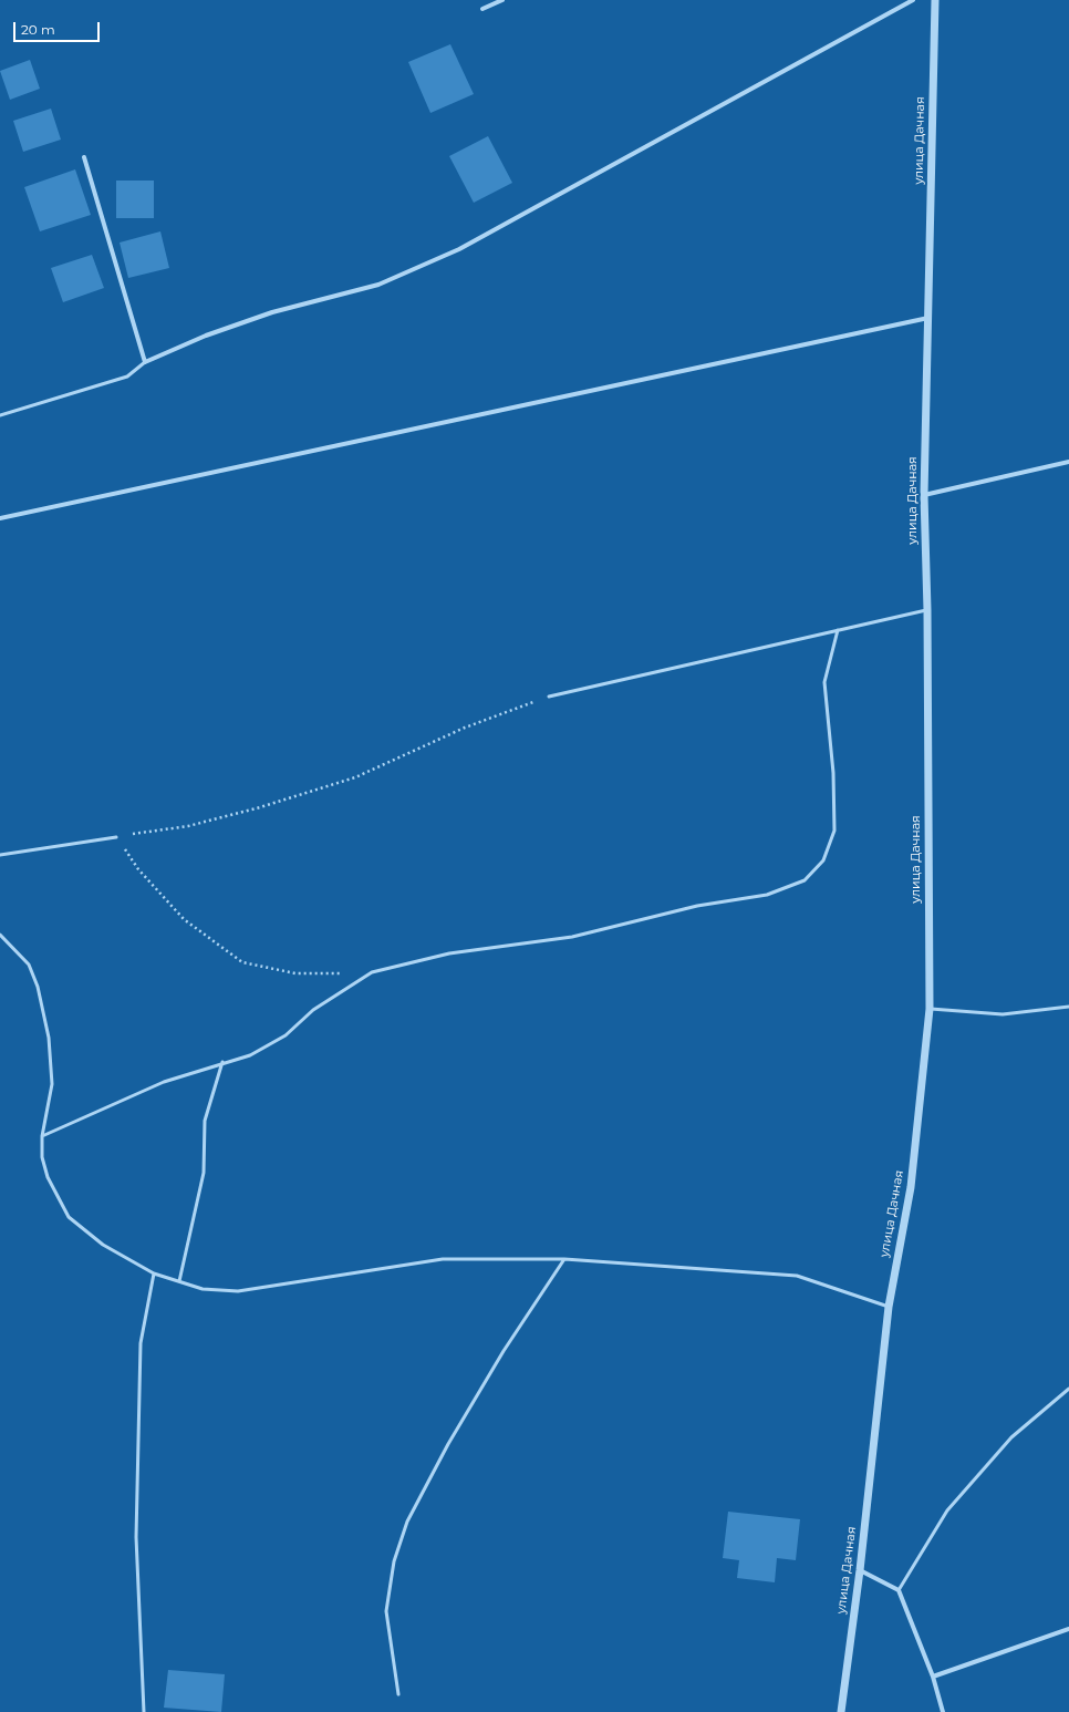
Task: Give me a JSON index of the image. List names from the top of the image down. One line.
{"streets":{"street":["улица Дачная"]},"scale_bar":"20 m"}
